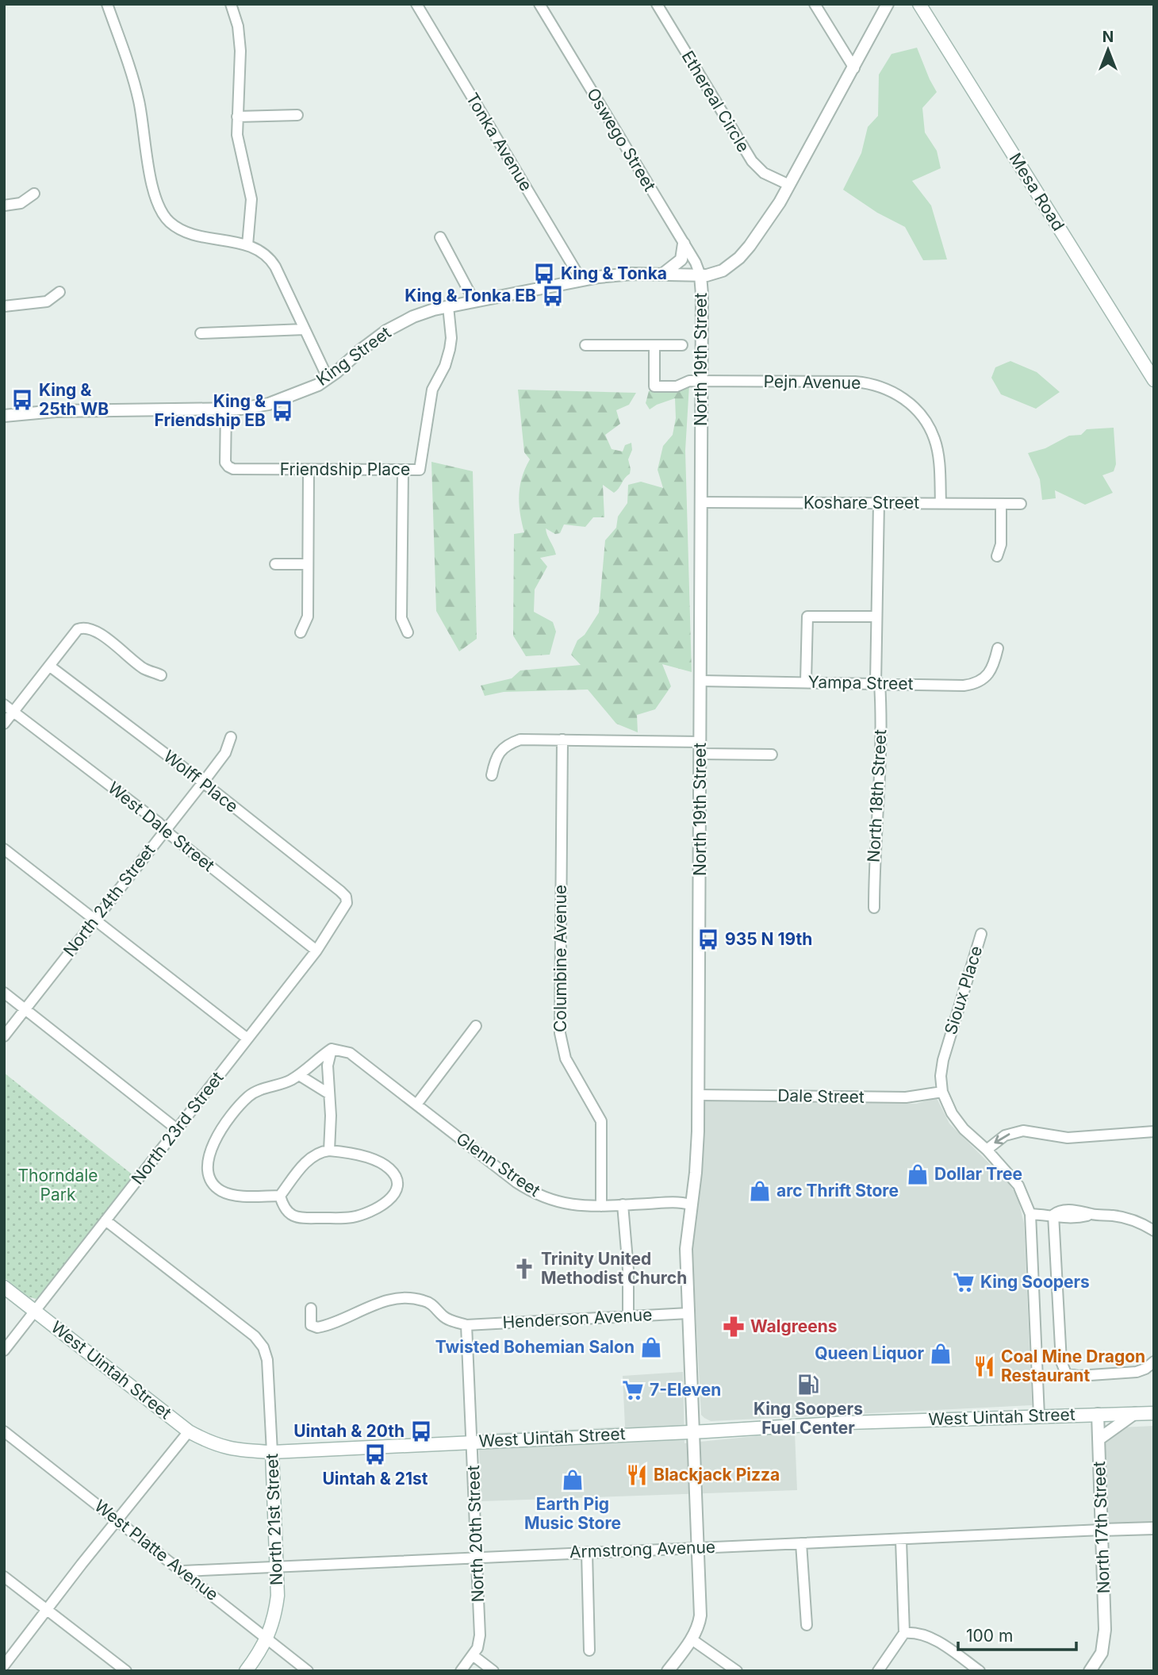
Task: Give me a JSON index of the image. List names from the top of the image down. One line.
{"streets":{"main road":["Mesa Road","West Uintah Street","North 21st Street"],"street":["Ethereal Circle","Oswego Street","Tonka Avenue","King Street","North 19th Street","Pejn Avenue","Friendship Place","Koshare Street","Yampa Street","Wolff Place","North 18th Street","West Dale Street","North 24th Street","Columbine Avenue","Sioux Place","Dale Street","North 23rd Street","Glenn Street","Henderson Avenue","North 17th Street","North 20th Street","Armstrong Avenue","West Platte Avenue"]},"crossings":[["Ethereal Circle","North 19th Street"],["Oswego Street","King Street"],["Oswego Street","North 19th Street"],["Tonka Avenue","King Street"],["King Street","North 19th Street"],["King Street","Friendship Place"],["North 19th Street","Pejn Avenue"],["North 19th Street","Koshare Street"],["North 19th Street","Yampa Street"],["North 19th Street","Dale Street"],["North 19th Street","Glenn Street"],["North 19th Street","Henderson Avenue"],["North 19th Street","West Uintah Street"],["North 19th Street","Armstrong Avenue"],["Pejn Avenue","Koshare Street"],["Koshare Street","North 18th Street"],["Yampa Street","North 18th Street"],["Wolff Place","North 24th Street"],["Wolff Place","North 23rd Street"],["West Dale Street","North 24th Street"],["West Dale Street","North 23rd Street"],["Columbine Avenue","Glenn Street"],["Sioux Place","Dale Street"],["North 23rd Street","West Uintah Street"],["North 23rd Street","North 21st Street"],["Henderson Avenue","North 20th Street"],["West Uintah Street","North 21st Street"],["West Uintah Street","North 17th Street"],["West Uintah Street","North 20th Street"],["North 21st Street","Armstrong Avenue"],["North 21st Street","West Platte Avenue"],["North 17th Street","Armstrong Avenue"],["North 20th Street","Armstrong Avenue"],["Armstrong Avenue","West Platte Avenue"]],"parks":["Thorndale Park"],"places":{"bus stop":["King & Tonka","King & Tonka EB","King & 25th WB","King & Friendship EB","935 N 19th","Uintah & 20th","Uintah & 21st"],"shop":["Dollar Tree","arc Thrift Store","Twisted Bohemian Salon","Queen Liquor","Earth Pig Music Store"],"church":["Trinity United Methodist Church"],"supermarket":["King Soopers","7-Eleven"],"pharmacy":["Walgreens"],"restaurant":["Coal Mine Dragon Restaurant","Blackjack Pizza"],"fuel station":["King Soopers Fuel Center"]},"scale_bar":"100 m","north":"top"}
